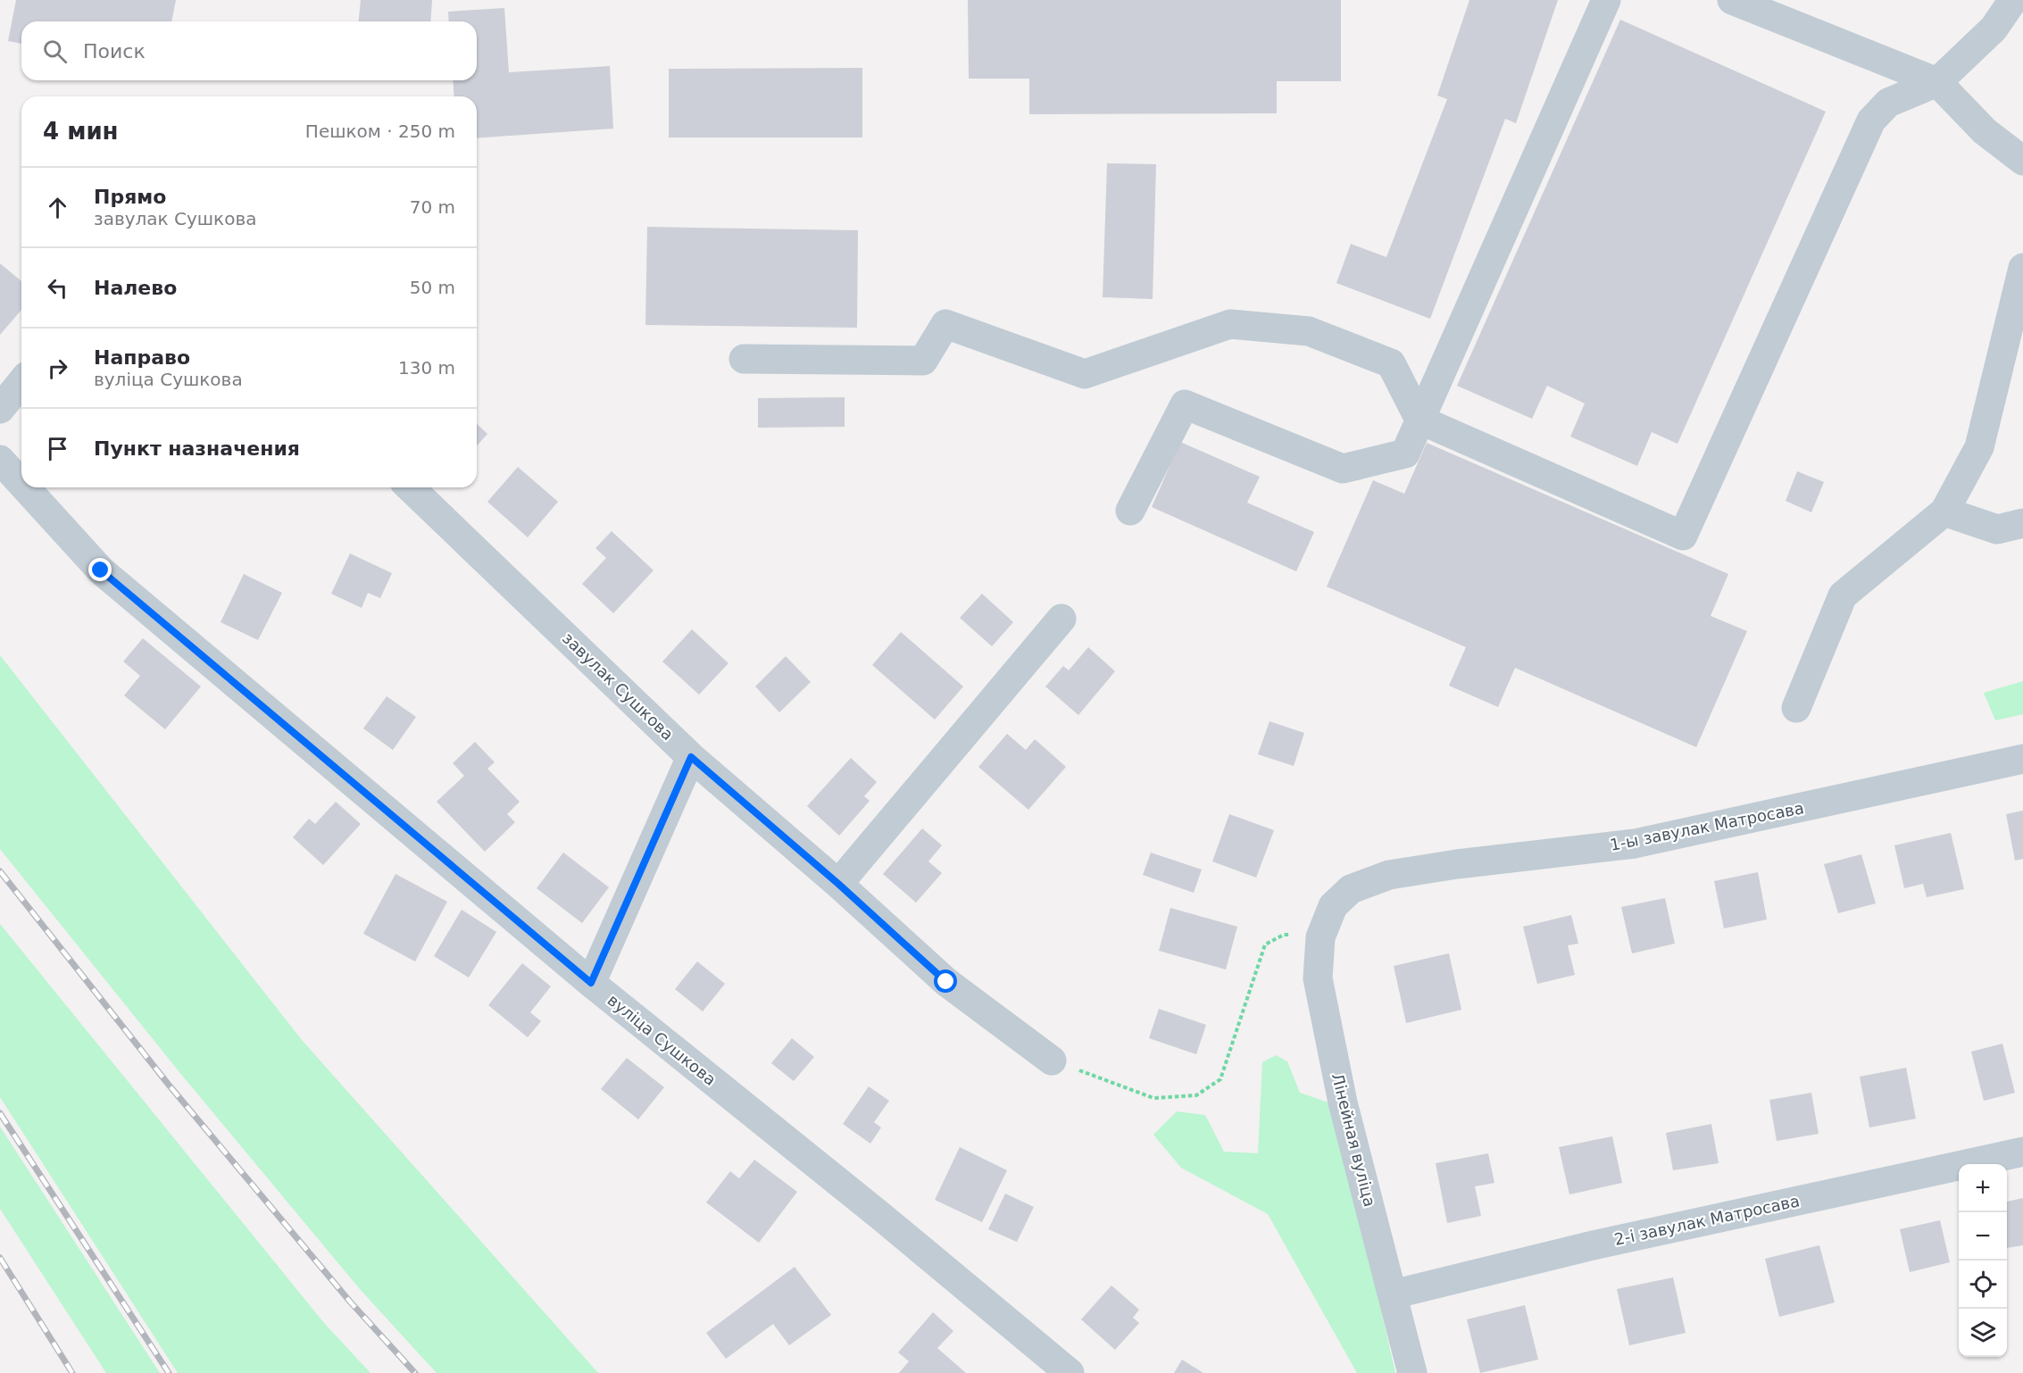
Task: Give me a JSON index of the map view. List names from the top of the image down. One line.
{"streets":{"street":["завулак Сушкова","1-ы завулак Матросава","вуліца Сушкова","Лінейная вуліца","2-і завулак Матросава"]},"crossings":[["1-ы завулак Матросава","Лінейная вуліца"],["Лінейная вуліца","2-і завулак Матросава"]],"page":{"search":"Поиск","heading":["4 мин","Пешком · 250 m"],"list":[["Прямо","завулак Сушкова","70 m"],["Налево","50 m"],["Направо","вуліца Сушкова","130 m"],"Пункт назначения"],"map_buttons":["+","−"]}}
